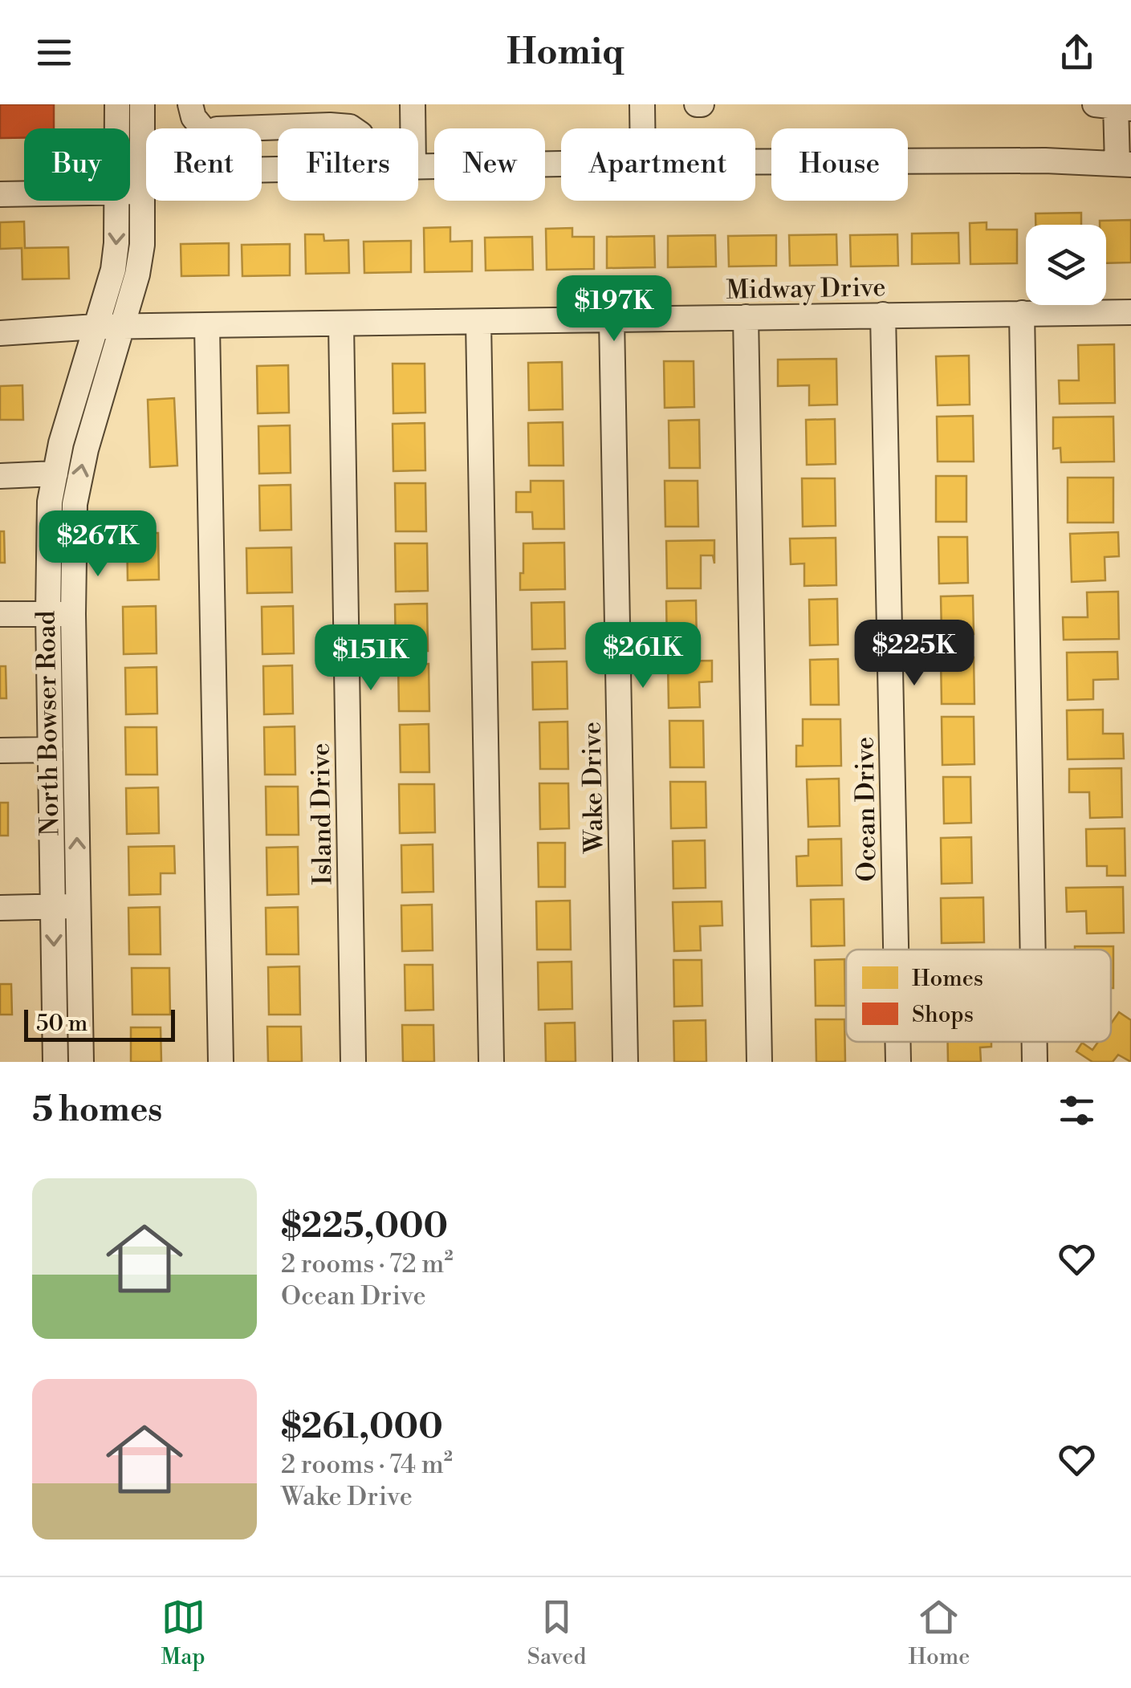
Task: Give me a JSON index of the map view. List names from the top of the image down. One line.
{"streets":{"street":["Midway Drive","North Bowser Road","Wake Drive","Ocean Drive","Island Drive"]},"crossings":[["Midway Drive","North Bowser Road"],["Midway Drive","Wake Drive"],["Midway Drive","Ocean Drive"],["Midway Drive","Island Drive"]],"legend":["Homes","Shops"],"scale_bar":"50 m","page":{"header":"Homiq","chip":["Buy","Rent","Filters","New","Apartment","House"],"price":["$197K","$267K","$225K","$261K","$151K"],"scale":"50 m","heading":"5 homes","list":[{"name":"$225,000","note":"2 rooms · 72 m² · Ocean Drive"},{"name":"$261,000","note":"2 rooms · 74 m² · Wake Drive"}],"tabs":["Map","Saved","Home"]}}
